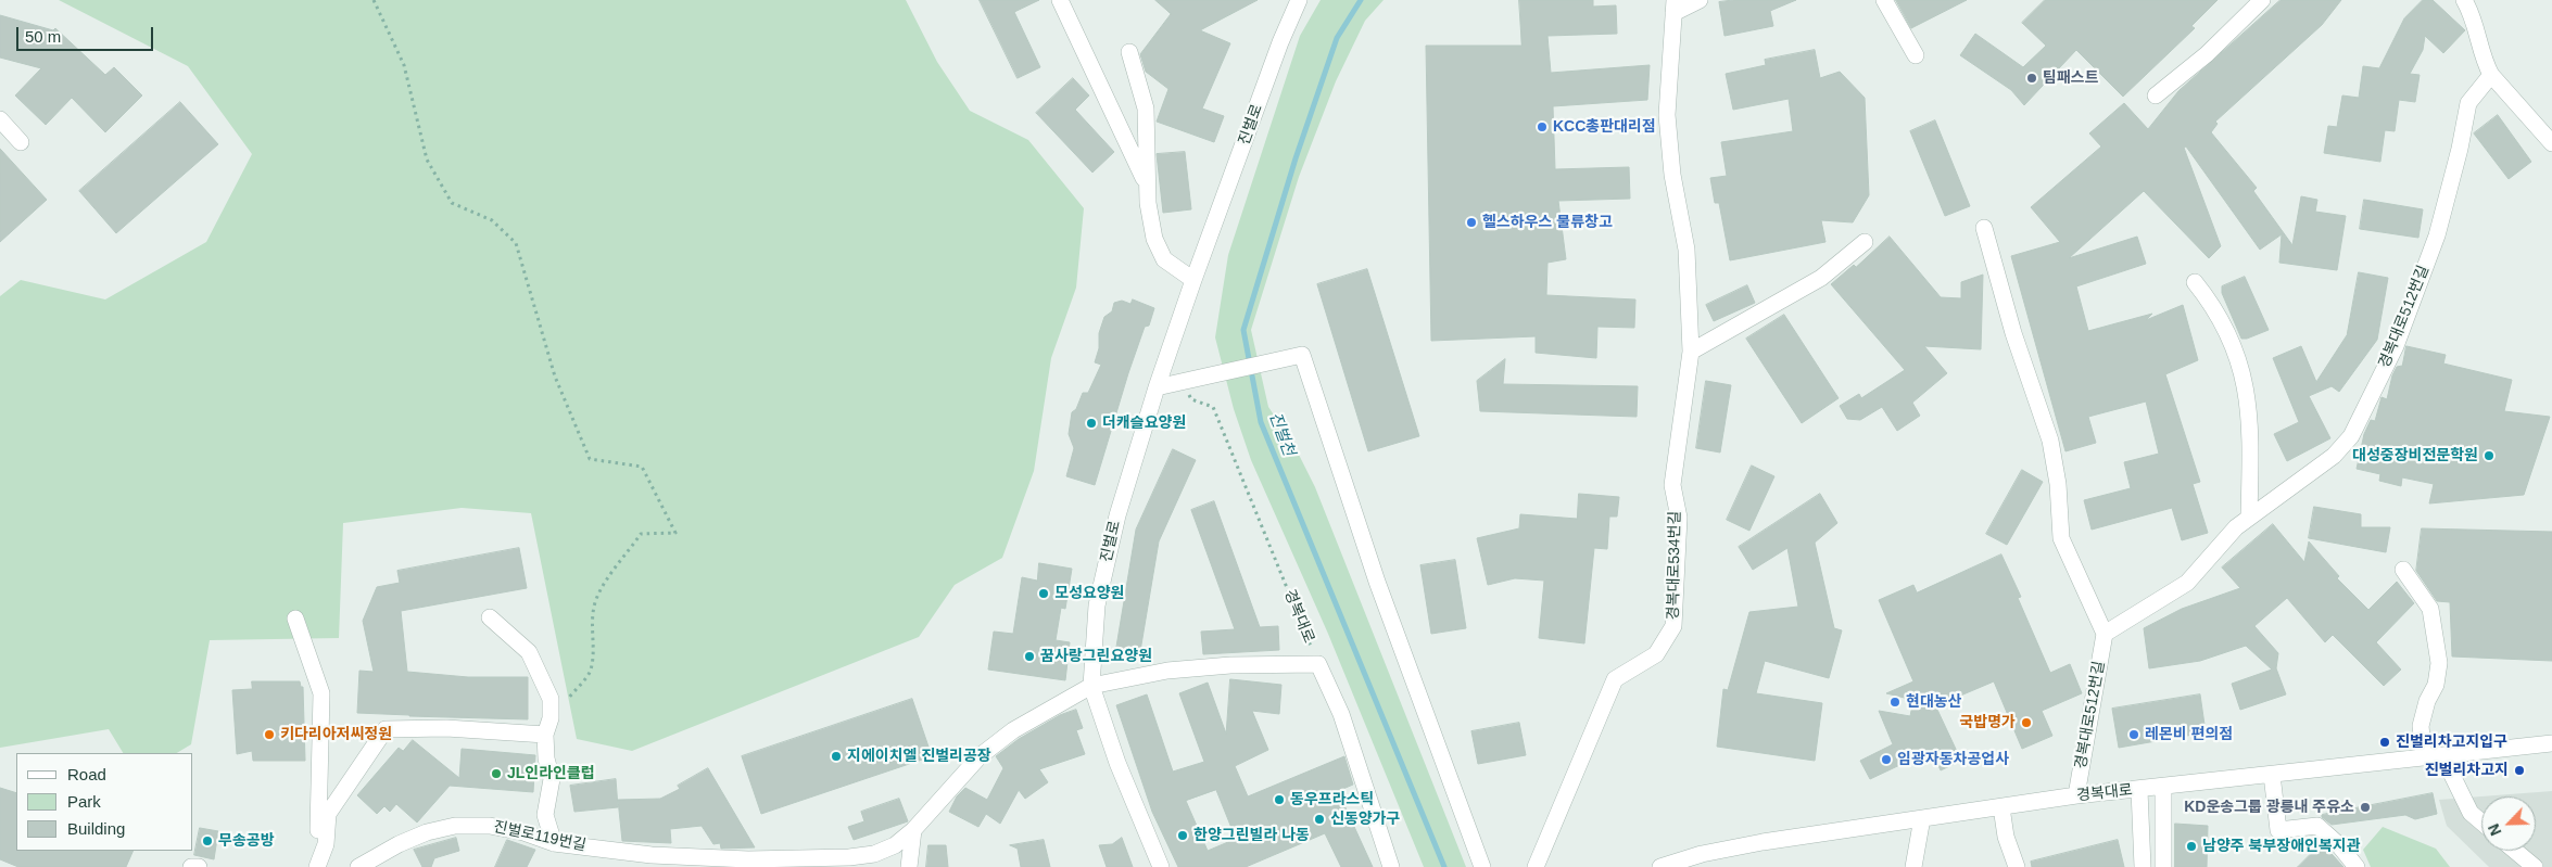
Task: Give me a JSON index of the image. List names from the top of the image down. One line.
{"streets":{"street":["진벌로","경복대로512번길","경복대로534번길","경복대로","진벌로119번길"]},"crossings":[["진벌로","진벌로119번길"],["경복대로512번길","경복대로"],["경복대로","진벌로119번길"]],"water":["진벌천"],"places":["팀패스트","KCC총판대리점","헬스하우스 물류창고","더캐슬요양원","대성중장비전문학원","모성요양원","꿈사랑그린요양원","현대농산","국밥명가","키다리아저씨정원","레몬비 편의점","진벌리차고지입구","지에이치엘 진벌리공장","임광자동차공업사","진벌리차고지","JL인라인클럽","동우프라스틱","KD운송그룹 광릉내 주유소","신동양가구","한양그린빌라 나동","무송공방","남양주 북부장애인복지관"],"legend":["Road","Park","Building"],"scale_bar":"50 m","north":"bottom left"}
